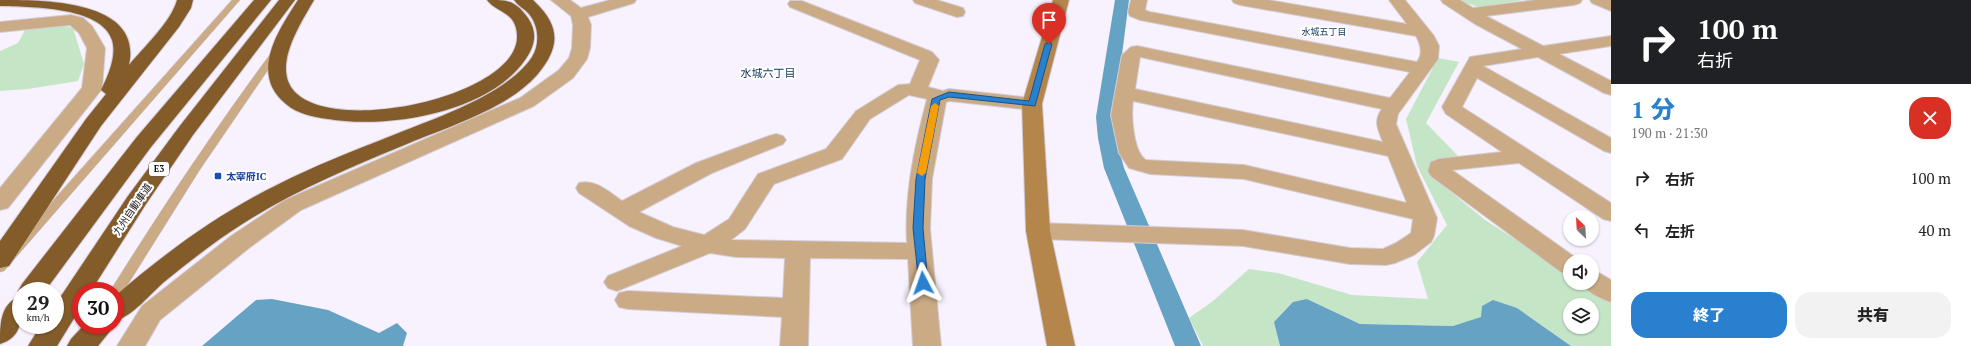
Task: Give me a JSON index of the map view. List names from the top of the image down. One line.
{"streets":{"highway":["E3","九州自動車道"]},"districts":["水城五丁目","水城六丁目"],"places":{"transit":["太宰府IC"]},"north":"top left","page":{"turn":["100 m","右折"],"heading":["1 分","190 m · 21:30"],"list":[{"name":"右折","value":"100 m"},{"name":"左折","value":"40 m"}],"speed":"29 km/h","limit":"30","buttons":["終了","共有"]}}
